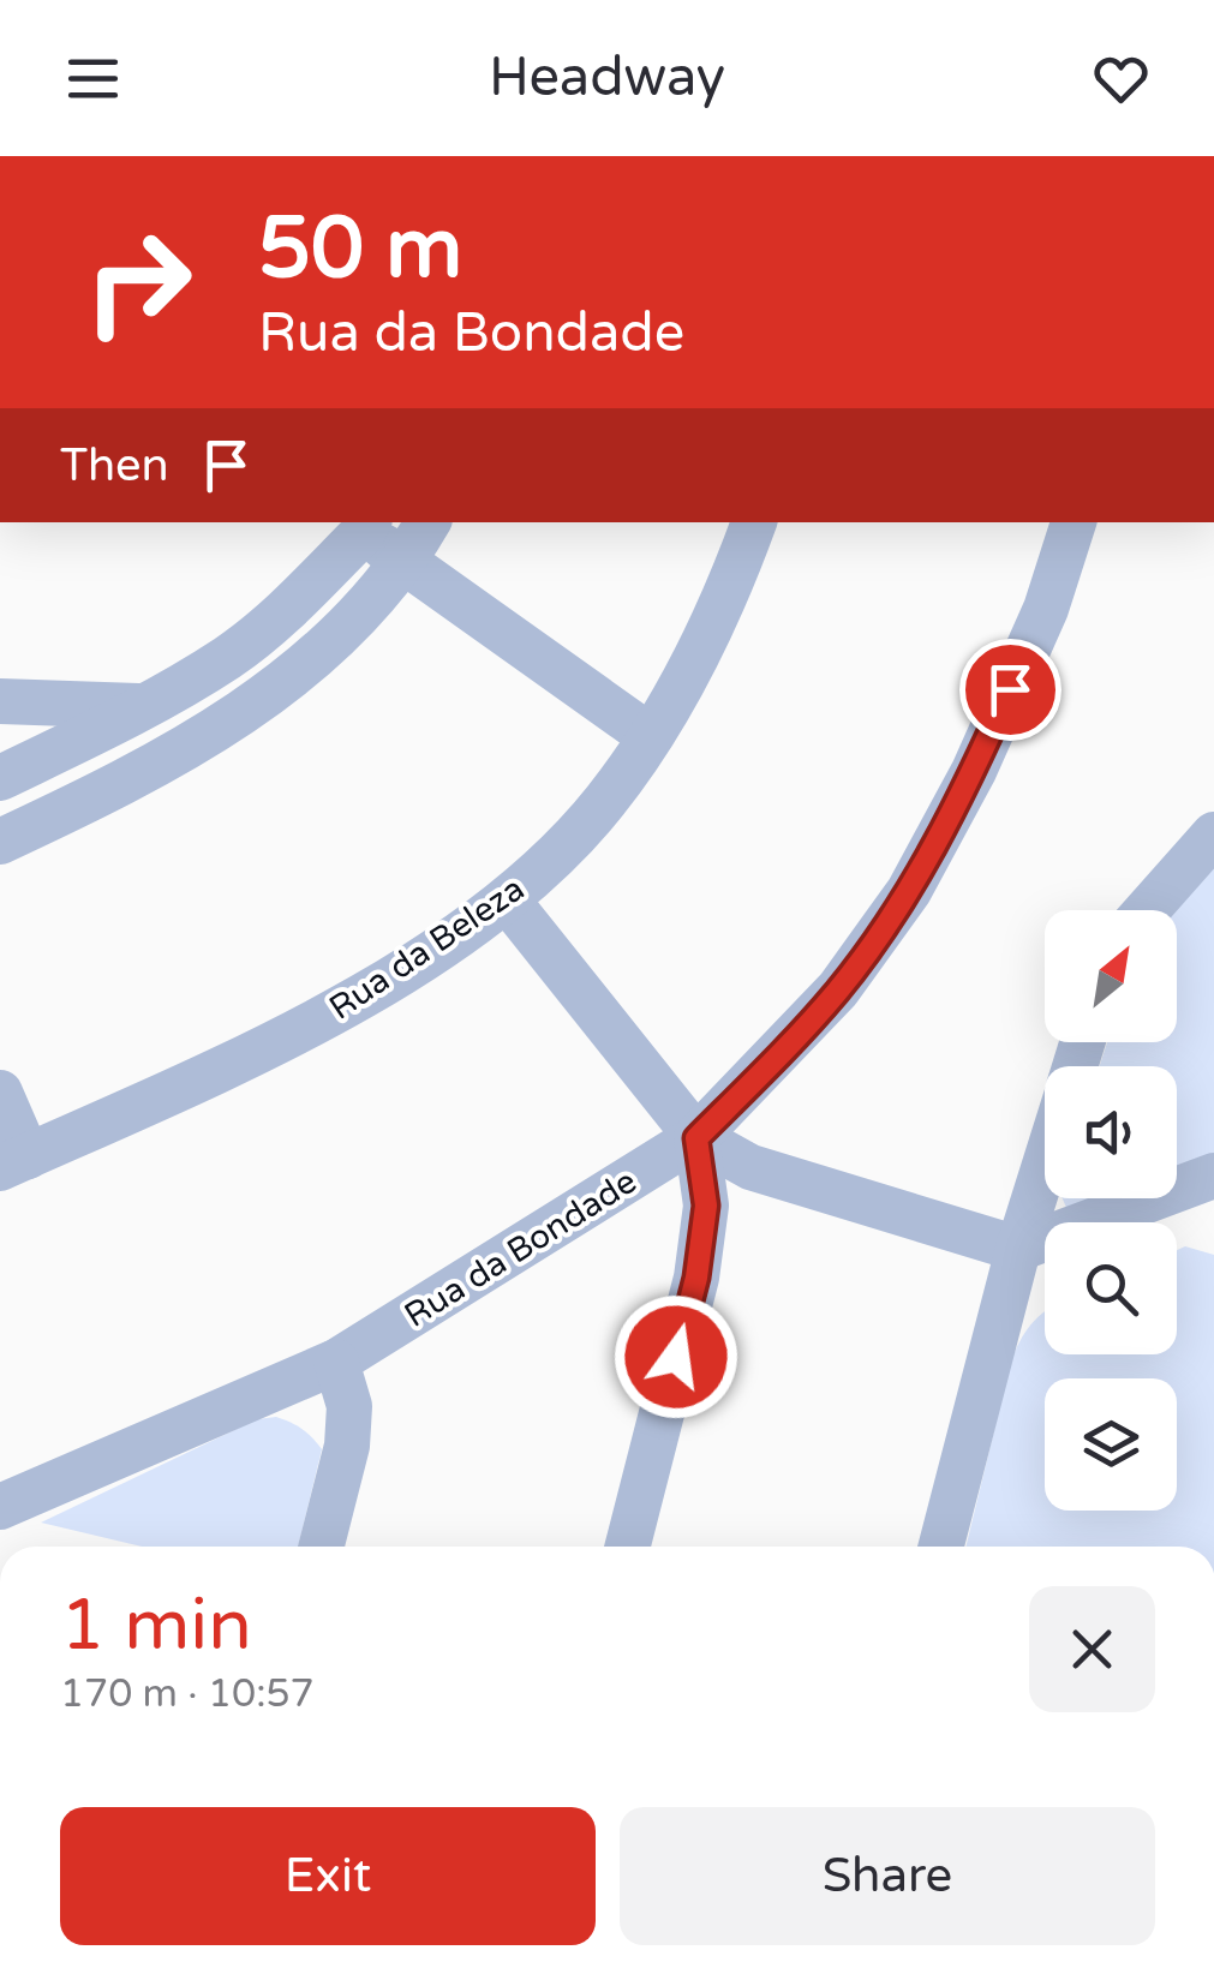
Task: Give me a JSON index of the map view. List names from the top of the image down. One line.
{"streets":{"street":["Rua da Beleza","Rua da Bondade"]},"north":"top right","page":{"header":"Headway","turn":["50 m","Rua da Bondade"],"then":"Then","heading":["1 min","170 m · 10:57"],"buttons":["Exit","Share"]}}
